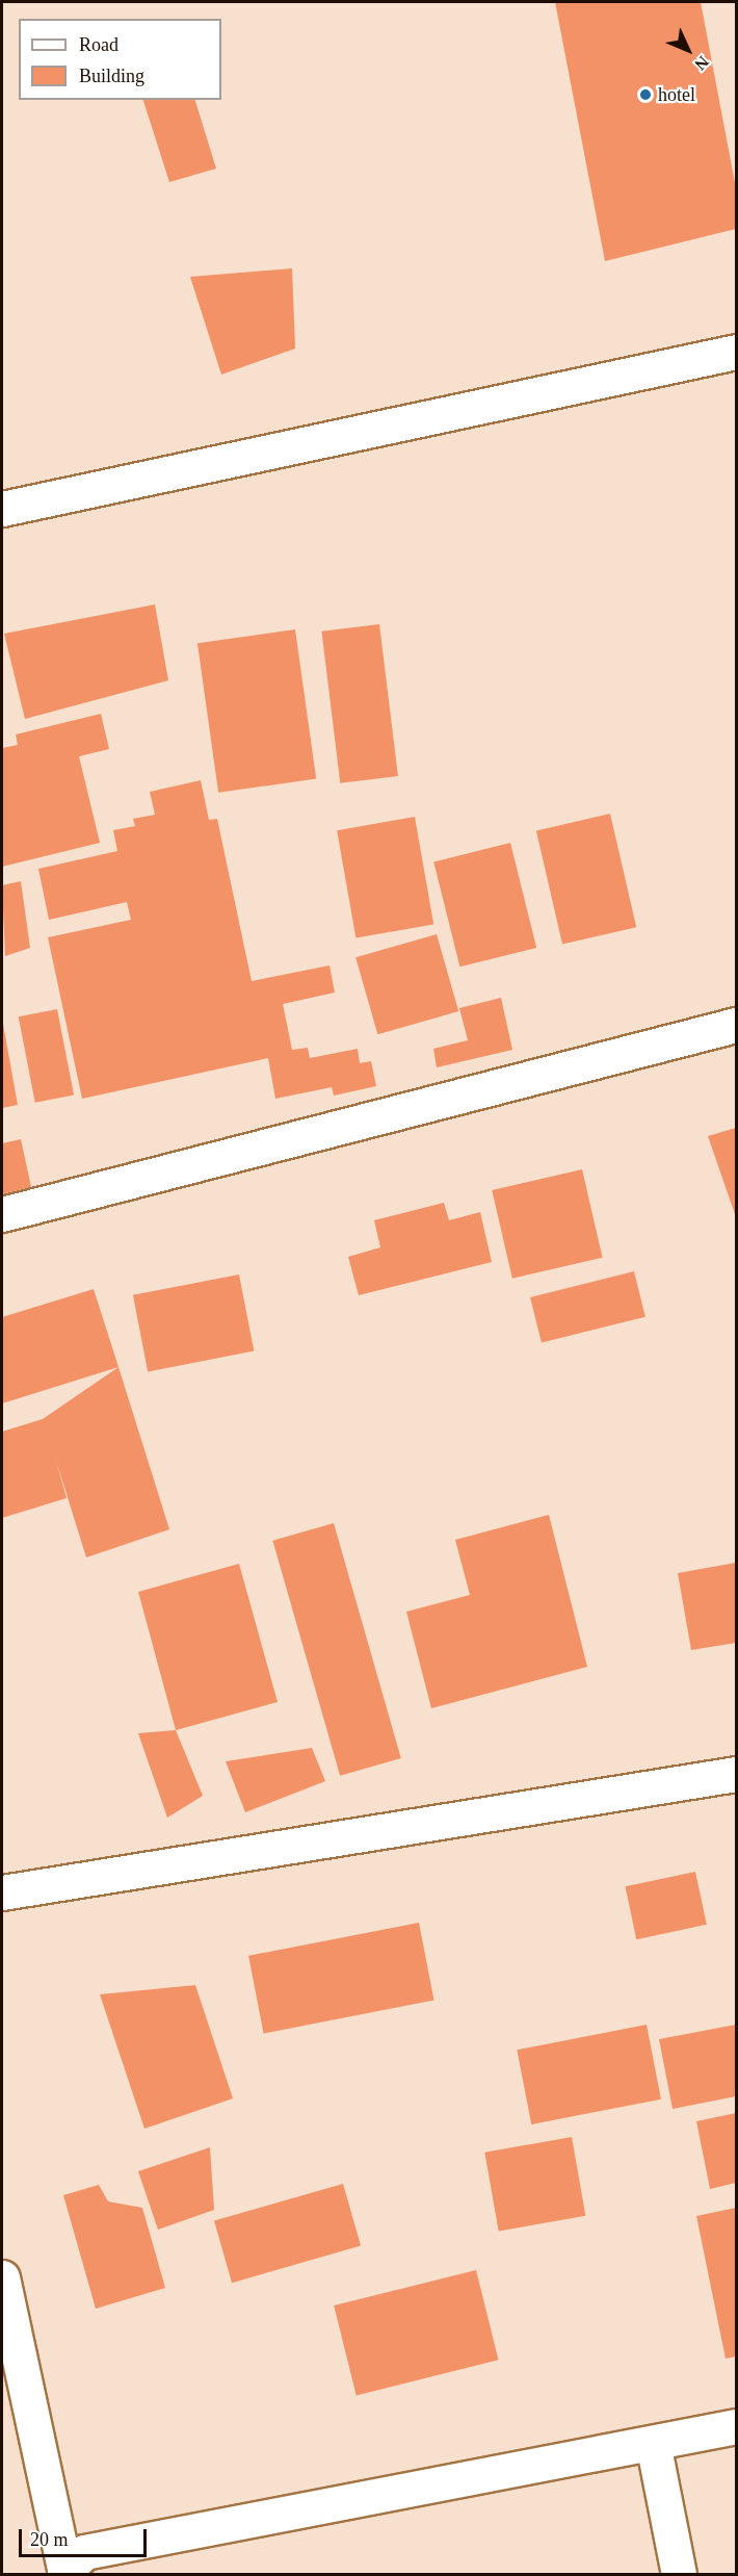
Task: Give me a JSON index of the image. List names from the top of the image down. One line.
{"places":["hotel"],"legend":["Road","Building"],"scale_bar":"20 m","north":"bottom right"}
